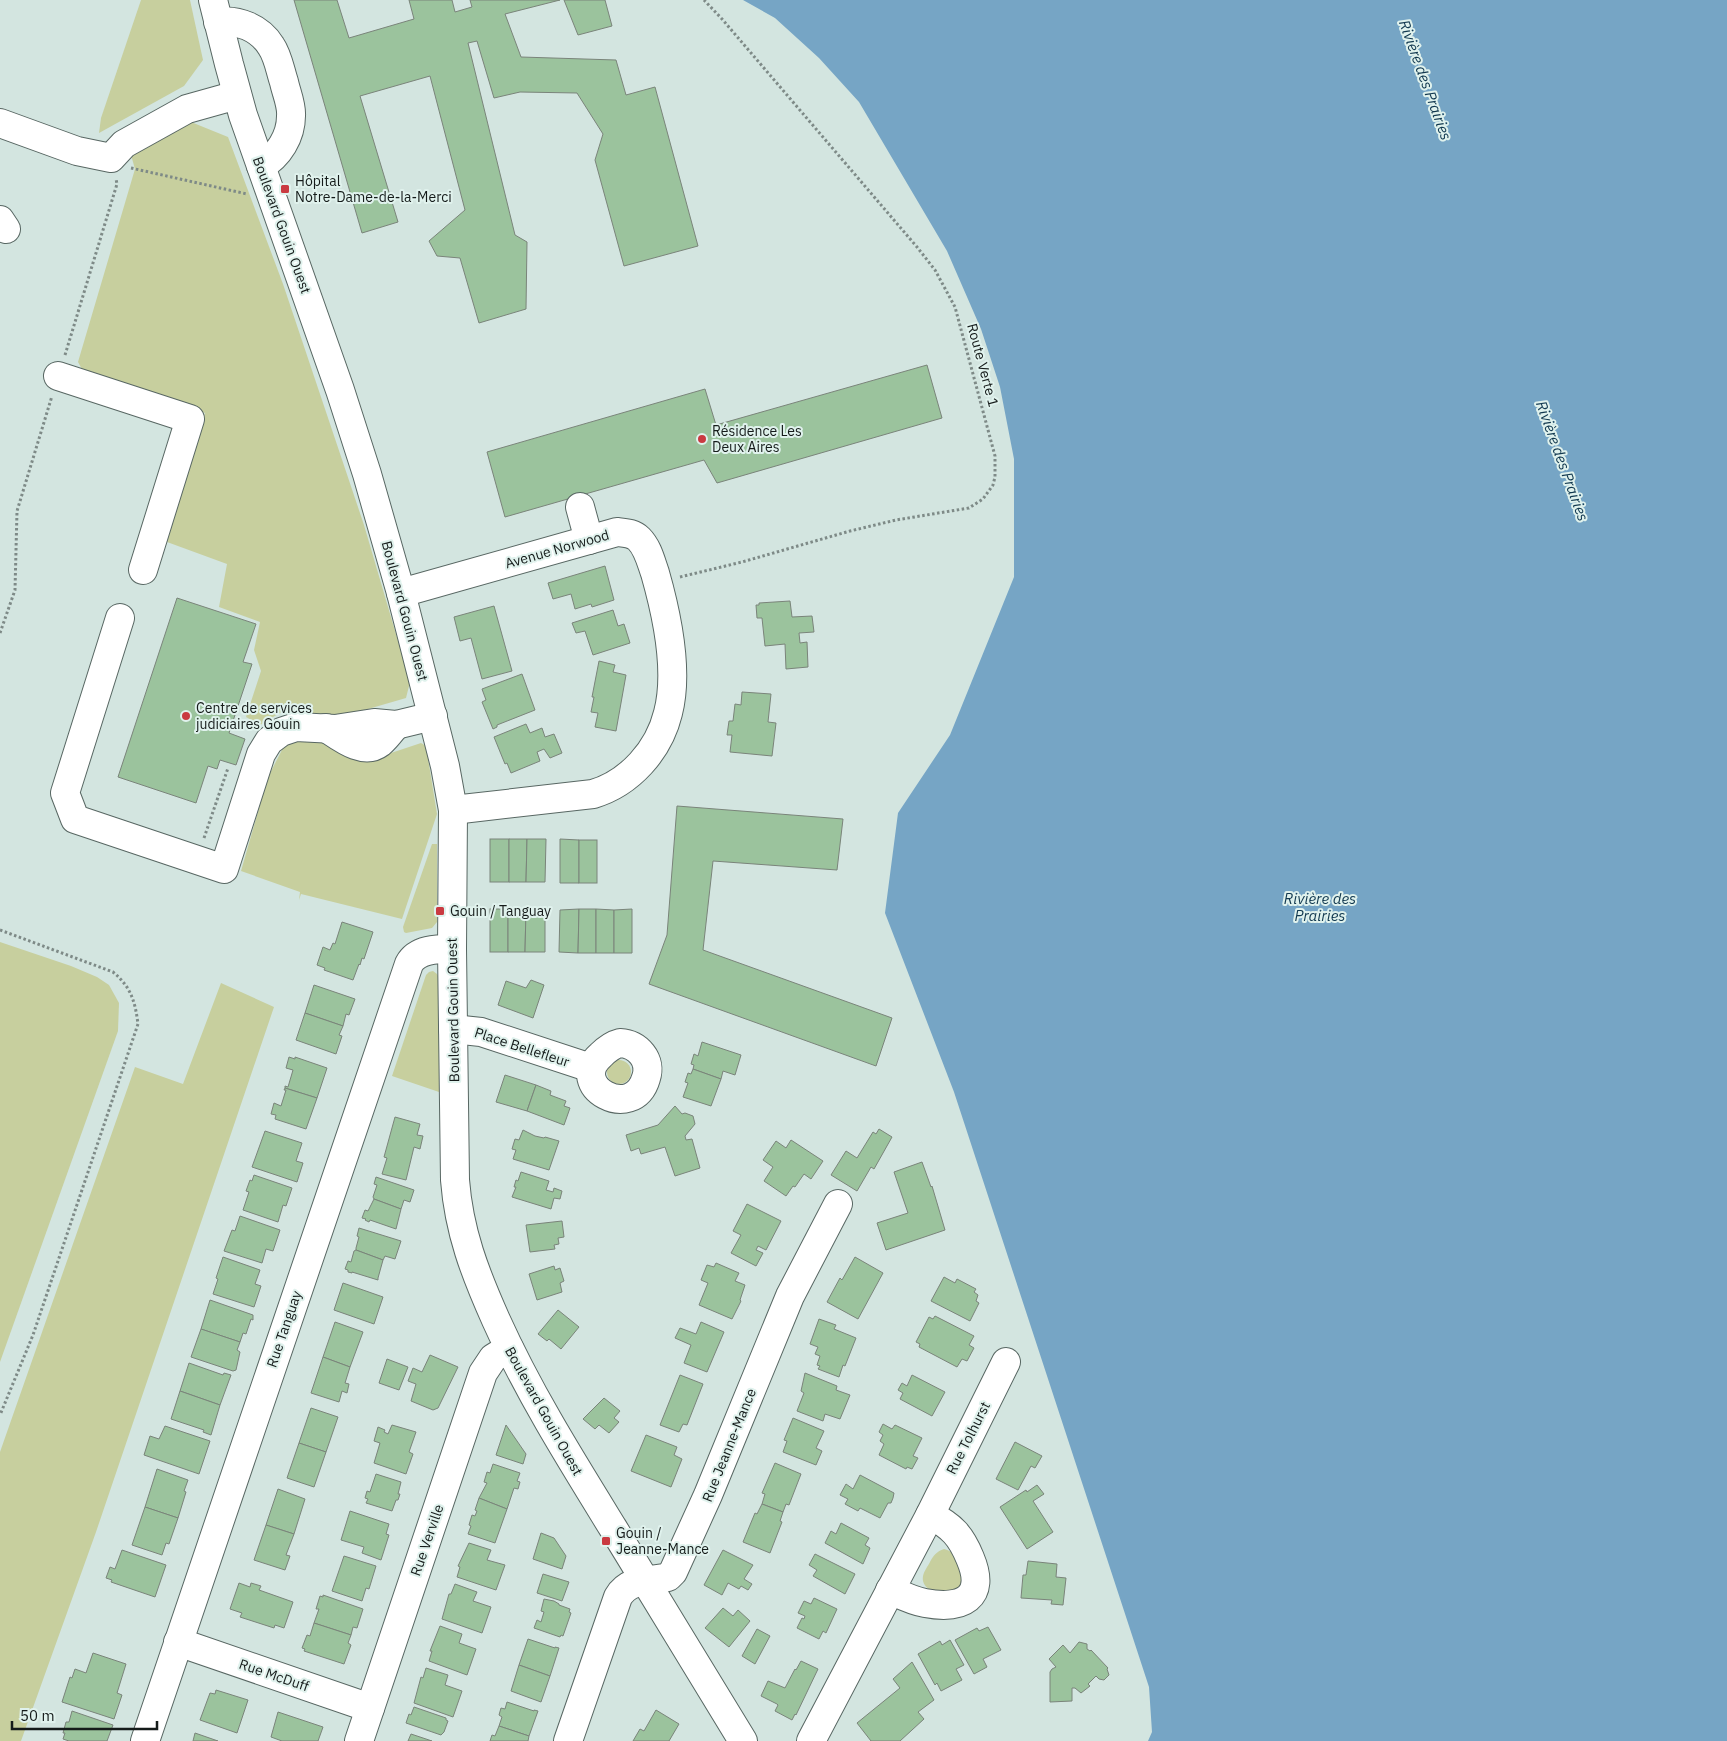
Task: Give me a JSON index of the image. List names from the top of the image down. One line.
{"streets":{"street":["Boulevard Gouin Ouest","Avenue Norwood","Place Bellefleur","Rue Tanguay","Rue Tolhurst","Rue Jeanne-Mance","Rue Verville","Rue McDuff"],"path":["Route Verte 1"]},"crossings":[["Boulevard Gouin Ouest","Avenue Norwood"],["Boulevard Gouin Ouest","Place Bellefleur"],["Boulevard Gouin Ouest","Rue Tanguay"],["Boulevard Gouin Ouest","Rue Jeanne-Mance"],["Boulevard Gouin Ouest","Rue Verville"],["Rue Tanguay","Rue McDuff"],["Rue Verville","Rue McDuff"]],"water":["Rivière des Prairies"],"places":{"transit":["Hôpital Notre-Dame-de-la-Merci","Gouin / Tanguay","Gouin / Jeanne-Mance"],"other":["Résidence Les Deux Aires","Centre de services judiciaires Gouin"]},"scale_bar":"50 m"}
